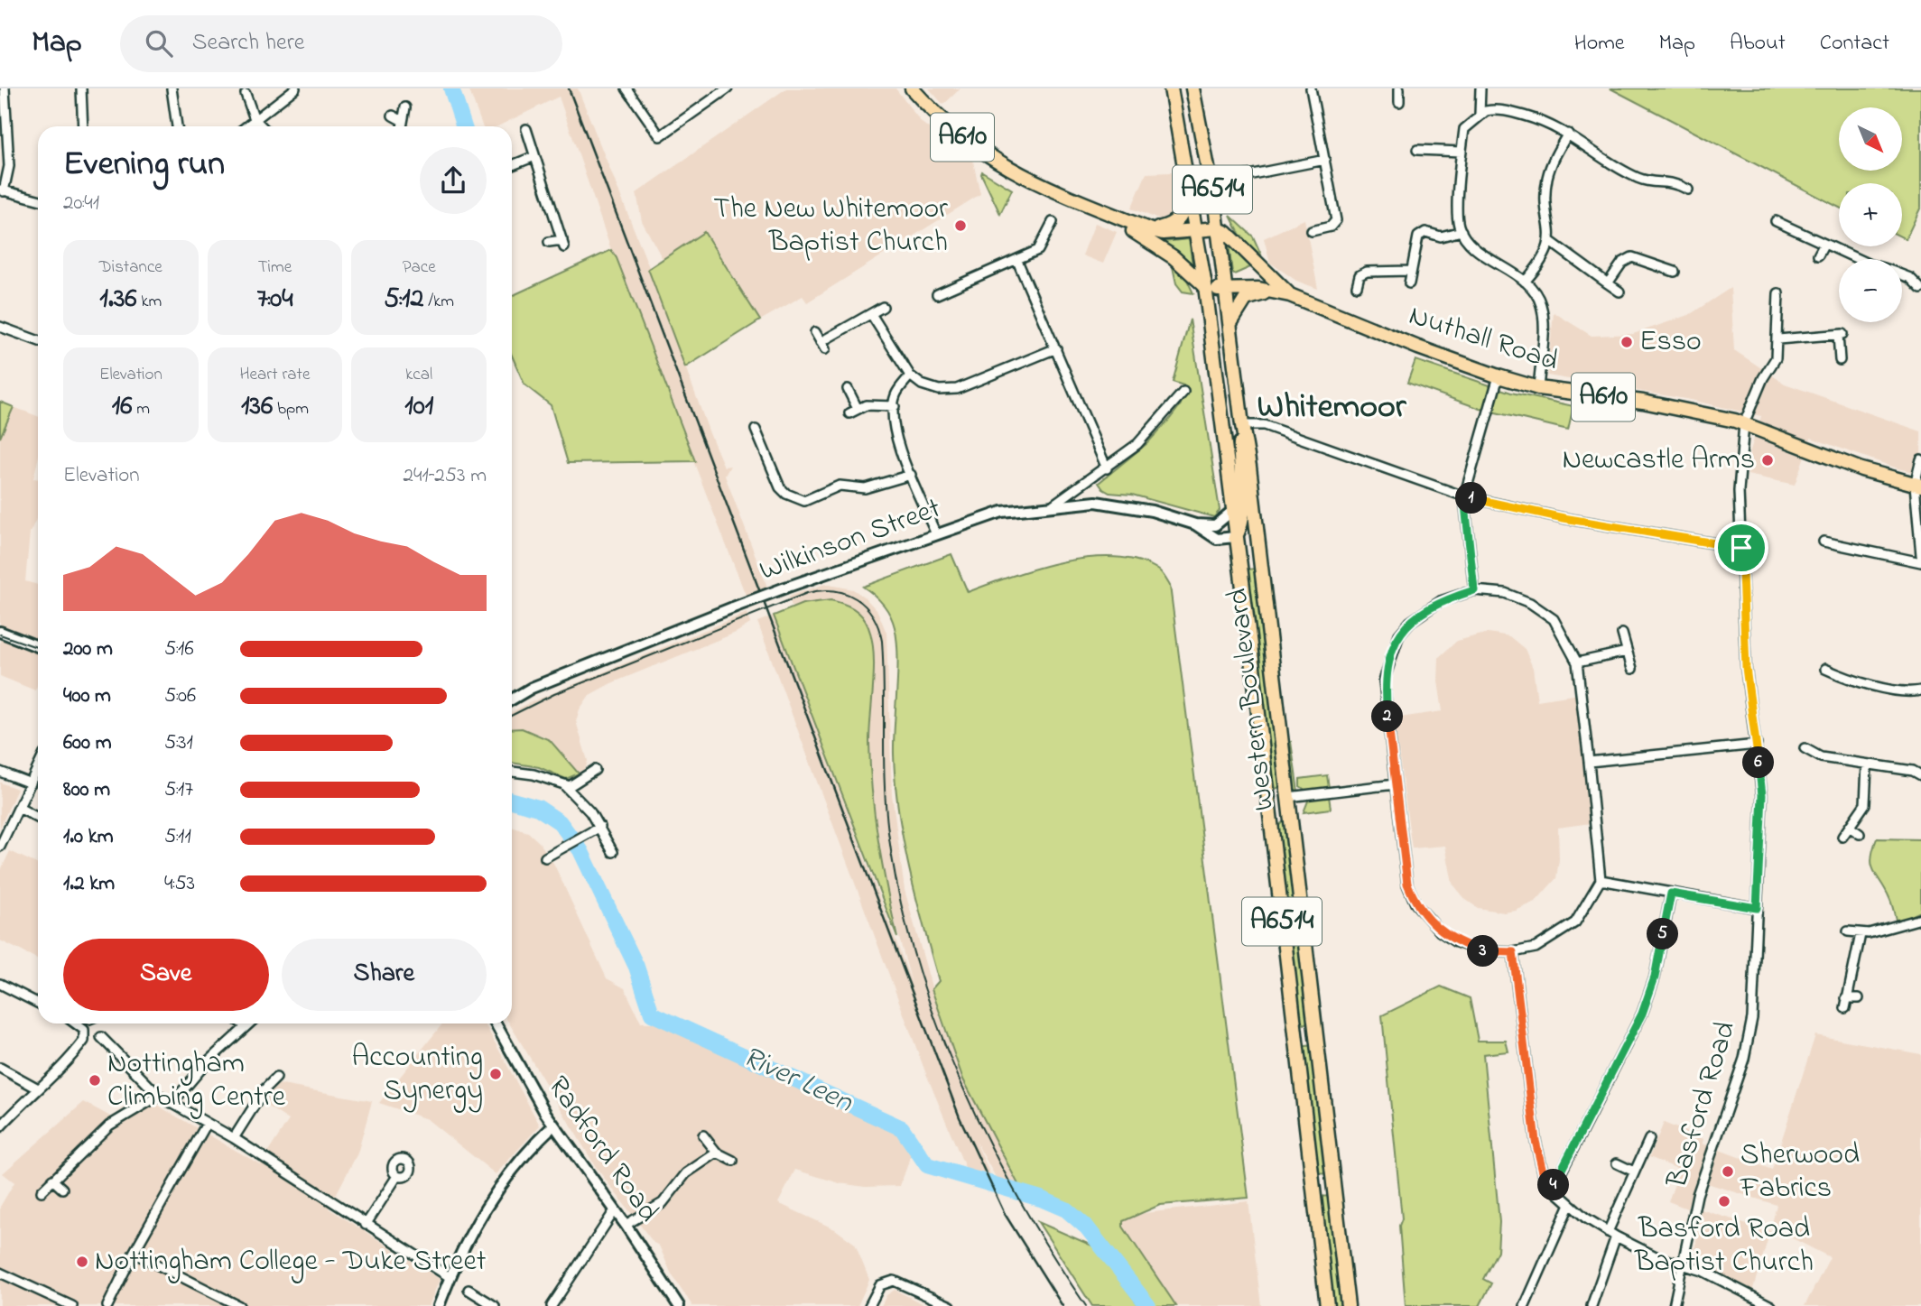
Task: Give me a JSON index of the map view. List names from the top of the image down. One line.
{"streets":{"main road":["A610","A6514","Nuthall Road","Western Boulevard"],"street":["Wilkinson Street","Basford Road","Radford Road"]},"crossings":[["Nuthall Road","Western Boulevard"],["Nuthall Road","Basford Road"],["Wilkinson Street","Western Boulevard"]],"districts":["Whitemoor"],"water":["River Leen"],"places":["The New Whitemoor Baptist Church","Esso","Newcastle Arms","Accounting Synergy","Nottingham Climbing Centre","Sherwood Fabrics","Basford Road Baptist Church","Nottingham College - Duke Street"],"north":"bottom right","page":{"header":"Map","search":"Search here","nav":["Home","Map","About","Contact"],"map_buttons":["+","−"],"heading":["Evening run","20:41"],"stats":[["Distance","1.36 km"],["Time","7:04"],["Pace","5:12 /km"],["Elevation","16 m"],["Heart rate","136 bpm"],["kcal","101"]],"chart":["Elevation","241–253 m"],"pins":["1","2","6","5","3","4"],"list":[{"name":"200 m","note":"5:16"},{"name":"400 m","note":"5:06"},{"name":"600 m","note":"5:31"},{"name":"800 m","note":"5:17"},{"name":"1.0 km","note":"5:11"},{"name":"1.2 km","note":"4:53"}],"buttons":["Save","Share"]}}
